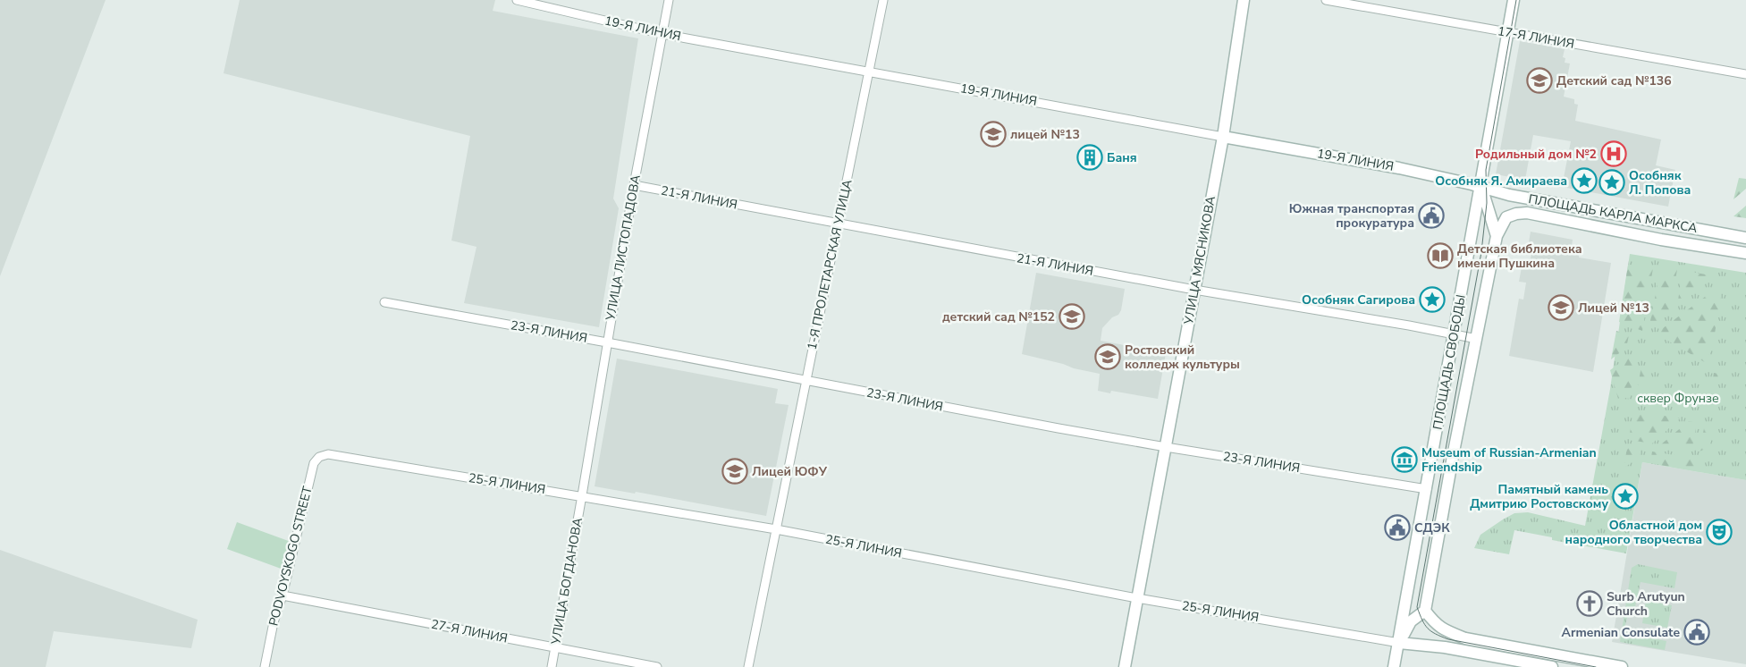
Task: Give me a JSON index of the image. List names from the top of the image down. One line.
{"streets":{"main road":["19-Я ЛИНИЯ","ПЛОЩАДЬ КАРЛА МАРКСА","УЛИЦА МЯСНИКОВА","ПЛОЩАДЬ СВОБОДЫ"],"street":["17-Я ЛИНИЯ","21-Я ЛИНИЯ","УЛИЦА ЛИСТОПАДОВА","1-Я ПРОЛЕТАРСКАЯ УЛИЦА","23-Я ЛИНИЯ","25-Я ЛИНИЯ","PODVOYSKOGO STREET","УЛИЦА БОГДАНОВА","27-Я ЛИНИЯ"]},"crossings":[["19-Я ЛИНИЯ","ПЛОЩАДЬ КАРЛА МАРКСА"],["19-Я ЛИНИЯ","УЛИЦА ЛИСТОПАДОВА"],["19-Я ЛИНИЯ","УЛИЦА МЯСНИКОВА"],["19-Я ЛИНИЯ","1-Я ПРОЛЕТАРСКАЯ УЛИЦА"],["19-Я ЛИНИЯ","ПЛОЩАДЬ СВОБОДЫ"],["17-Я ЛИНИЯ","ПЛОЩАДЬ СВОБОДЫ"],["21-Я ЛИНИЯ","УЛИЦА ЛИСТОПАДОВА"],["21-Я ЛИНИЯ","УЛИЦА МЯСНИКОВА"],["21-Я ЛИНИЯ","1-Я ПРОЛЕТАРСКАЯ УЛИЦА"],["21-Я ЛИНИЯ","ПЛОЩАДЬ СВОБОДЫ"],["ПЛОЩАДЬ КАРЛА МАРКСА","ПЛОЩАДЬ СВОБОДЫ"],["УЛИЦА ЛИСТОПАДОВА","23-Я ЛИНИЯ"],["УЛИЦА ЛИСТОПАДОВА","25-Я ЛИНИЯ"],["УЛИЦА ЛИСТОПАДОВА","УЛИЦА БОГДАНОВА"],["УЛИЦА МЯСНИКОВА","23-Я ЛИНИЯ"],["УЛИЦА МЯСНИКОВА","25-Я ЛИНИЯ"],["1-Я ПРОЛЕТАРСКАЯ УЛИЦА","23-Я ЛИНИЯ"],["1-Я ПРОЛЕТАРСКАЯ УЛИЦА","25-Я ЛИНИЯ"],["23-Я ЛИНИЯ","ПЛОЩАДЬ СВОБОДЫ"],["ПЛОЩАДЬ СВОБОДЫ","25-Я ЛИНИЯ"],["25-Я ЛИНИЯ","PODVOYSKOGO STREET"],["25-Я ЛИНИЯ","УЛИЦА БОГДАНОВА"],["PODVOYSKOGO STREET","27-Я ЛИНИЯ"],["УЛИЦА БОГДАНОВА","27-Я ЛИНИЯ"]],"parks":["сквер Фрунзе"],"places":{"school or university":["Детский сад №136","лицей №13","Лицей №13","детский сад №152","Ростовский колледж культуры","Лицей ЮФУ"],"hospital":["Родильный дом №2"],"building":["Баня"],"place":["Особняк Я. Амираева","Особняк Л. Попова","Особняк Сагирова","Памятный камень Дмитрию Ростовскому"],"public building":["Южная транспортая прокуратура","СДЭК","Armenian Consulate"],"library":["Детская библиотека имени Пушкина"],"museum":["Museum of Russian-Armenian Friendship"],"theatre":["Областной дом народного творчества"],"church":["Surb Arutyun Church"]}}
